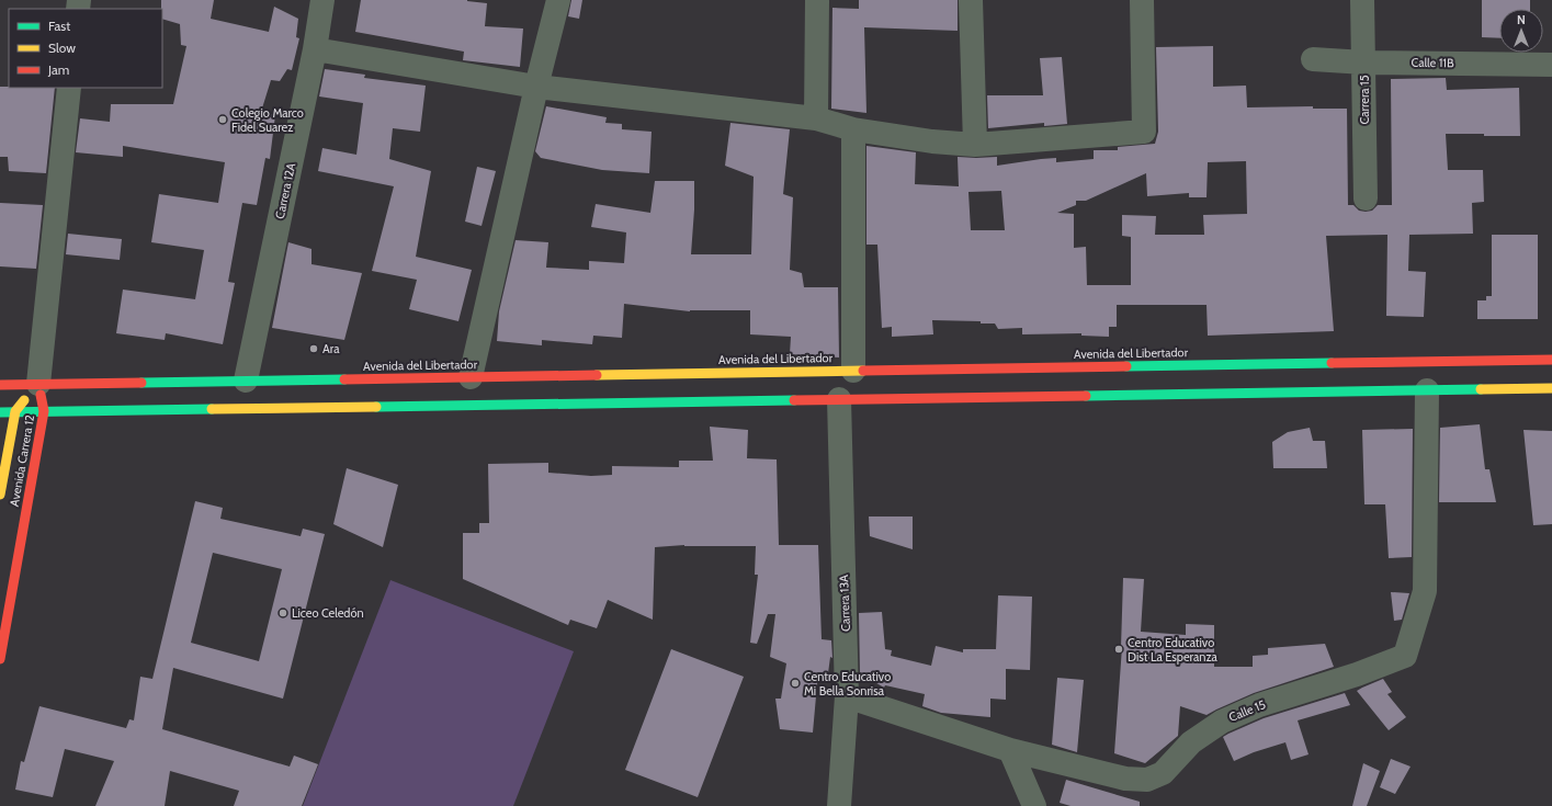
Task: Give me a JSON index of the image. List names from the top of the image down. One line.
{"streets":{"main road":["Avenida del Libertador","Avenida Carrera 12"],"street":["Calle 11B","Carrera 15","Carrera 12A","Carrera 13A","Calle 15"]},"crossings":[["Calle 11B","Carrera 15"],["Carrera 12A","Avenida del Libertador"],["Avenida del Libertador","Avenida Carrera 12"],["Carrera 13A","Calle 15"]],"places":["Colegio Marco Fidel Suarez","Ara","Liceo Celedón","Centro Educativo Dist La Esperanza","Centro Educativo Mi Bella Sonrisa"],"legend":["Fast","Slow","Jam"],"north":"top"}
